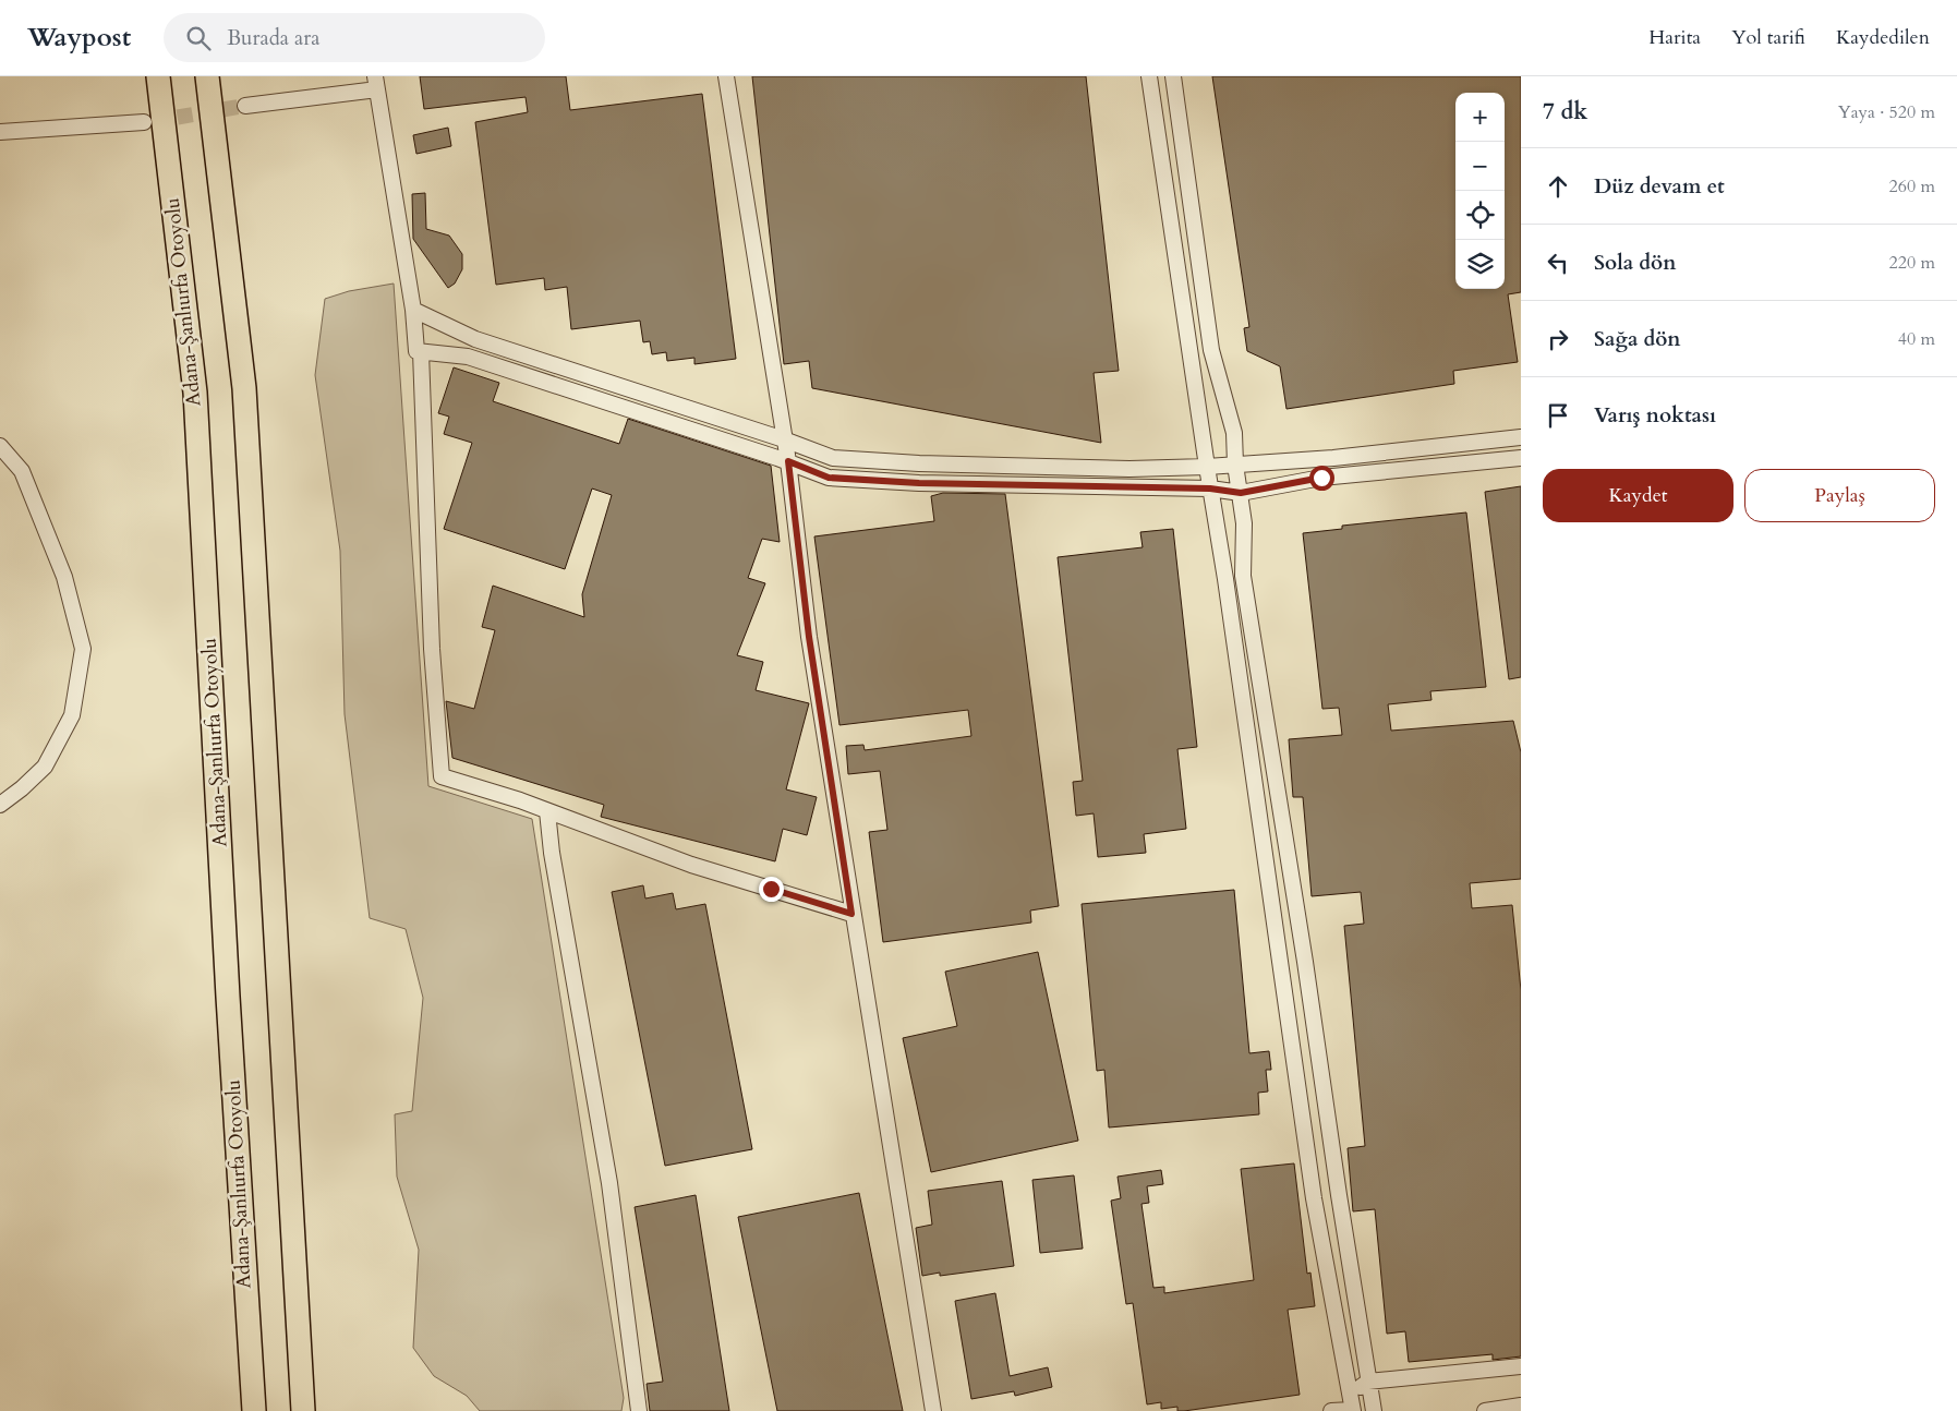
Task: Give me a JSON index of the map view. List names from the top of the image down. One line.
{"streets":{"highway":["Adana-Şanlıurfa Otoyolu"]},"page":{"header":"Waypost","search":"Burada ara","nav":["Harita","Yol tarifi","Kaydedilen"],"heading":["7 dk","Yaya · 520 m"],"map_buttons":["+","−"],"list":[["Düz devam et","260 m"],["Sola dön","220 m"],["Sağa dön","40 m"],"Varış noktası"],"buttons":["Kaydet","Paylaş"]}}
